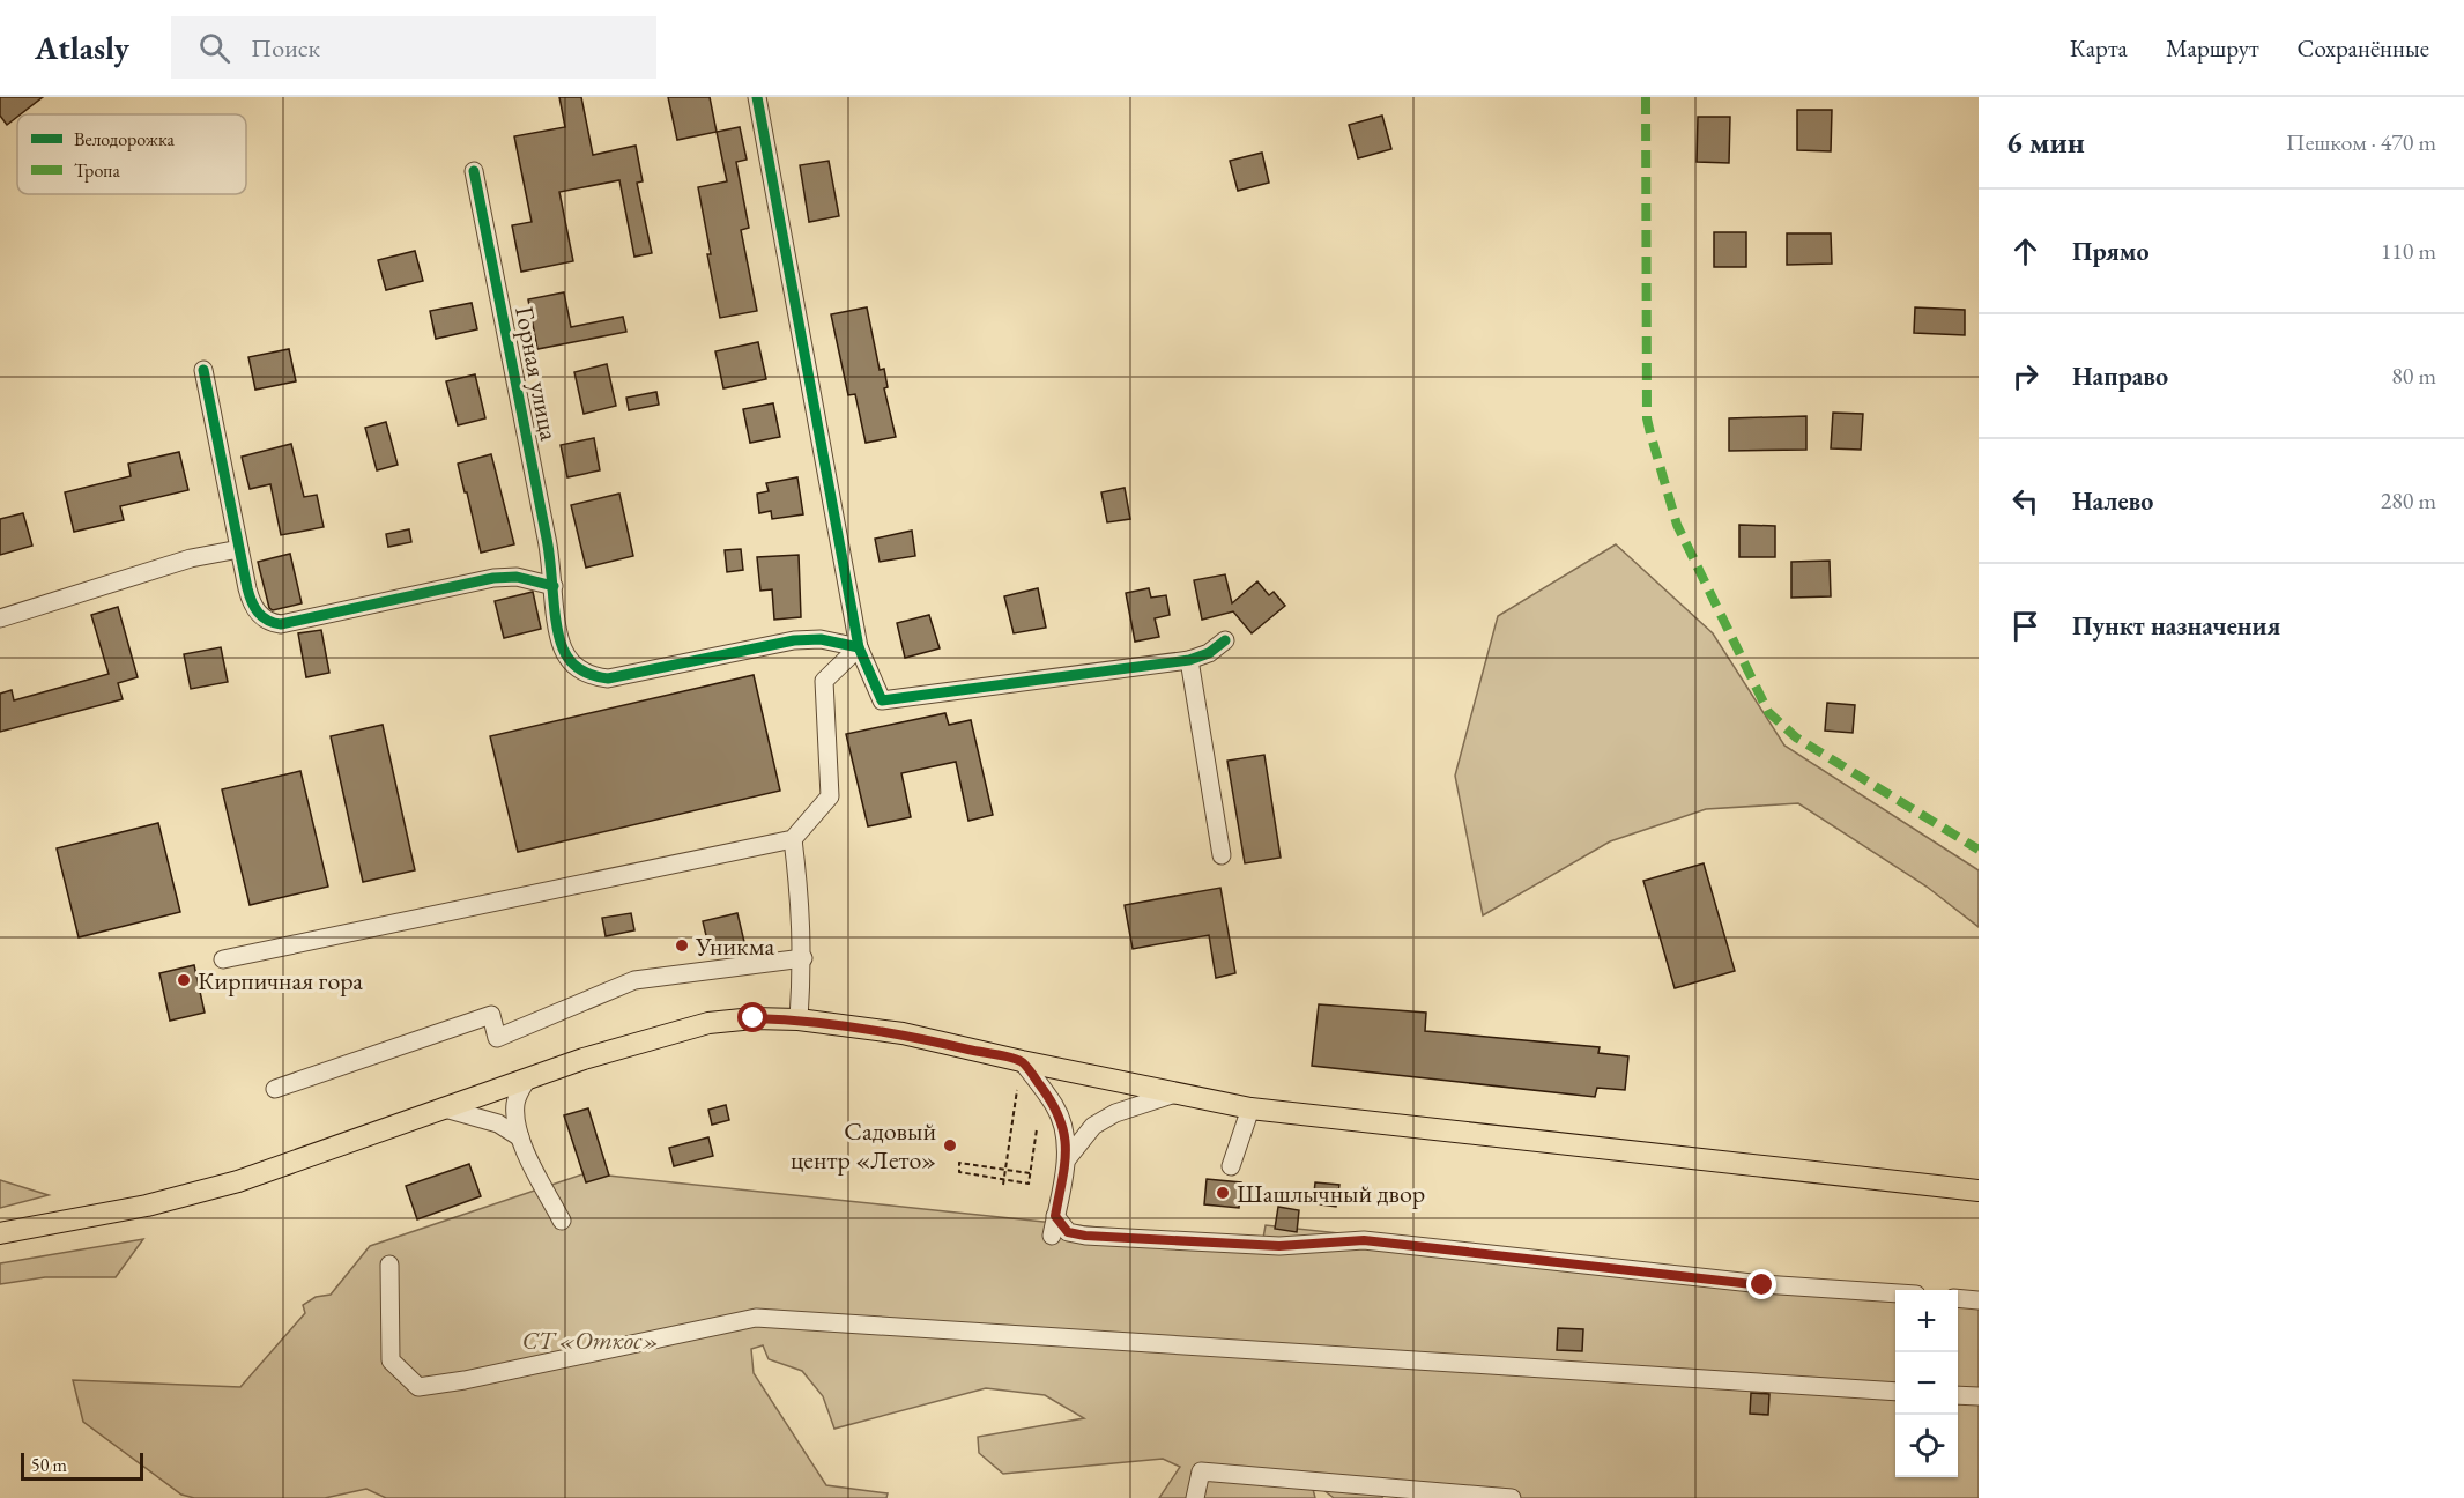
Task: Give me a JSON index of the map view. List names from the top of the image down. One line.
{"streets":{"street":["Горная улица"]},"parks":["СТ «Откос»"],"places":["Уникма","Кирпичная гора","Садовый центр «Лето»","Шашлычный двор"],"legend":["Велодорожка","Тропа"],"scale_bar":"50 m","page":{"header":"Atlasly","search":"Поиск","nav":["Карта","Маршрут","Сохранённые"],"heading":["6 мин","Пешком · 470 m"],"list":[["Прямо","110 m"],["Направо","80 m"],["Налево","280 m"],"Пункт назначения"],"map_buttons":["+","−"],"scale":"50 m"}}
